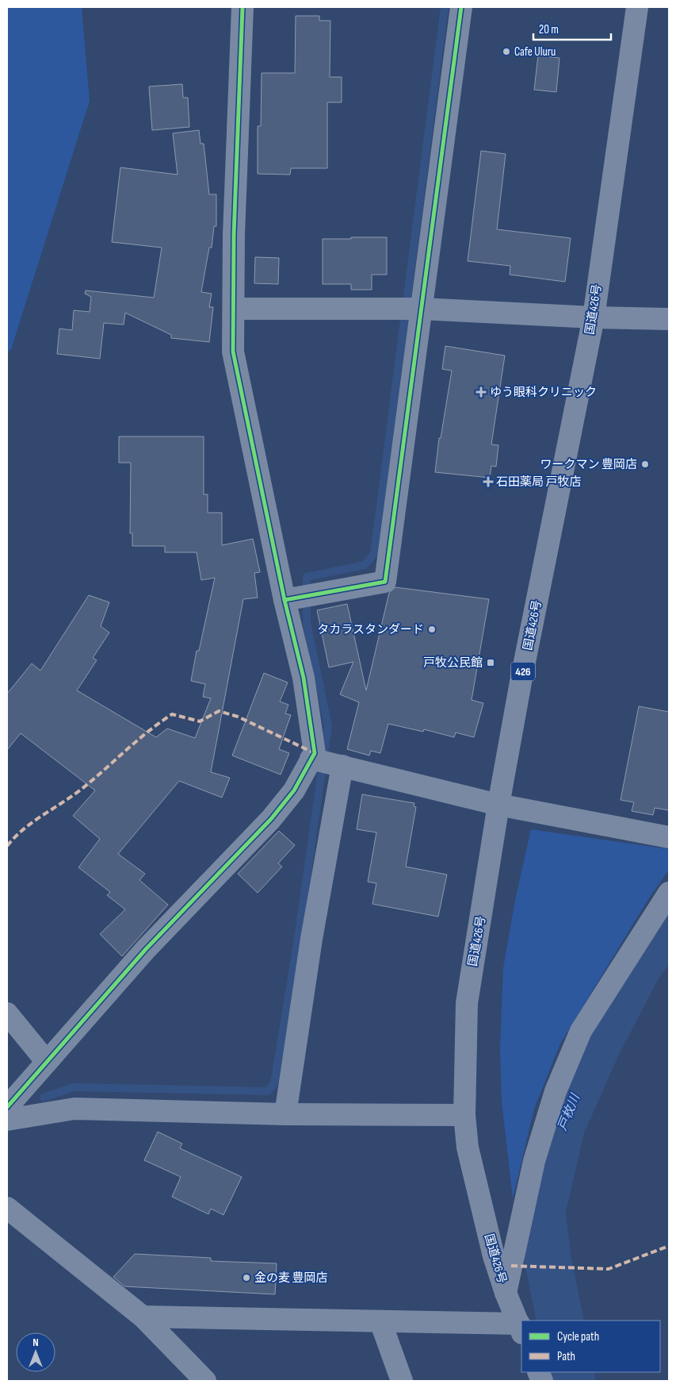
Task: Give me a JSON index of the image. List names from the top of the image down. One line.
{"streets":{"highway":["国道426号","426"]},"water":["戸枚川"],"places":{"other":["Cafe Uluru","ワークマン 豊岡店","タカラスタンダード","金の麦 豊岡店"],"health":["ゆう眼科クリニック","石田薬局 戸牧店"],"transit":["戸牧公民館"]},"legend":["Cycle path","Path"],"scale_bar":"20 m","north":"top"}
